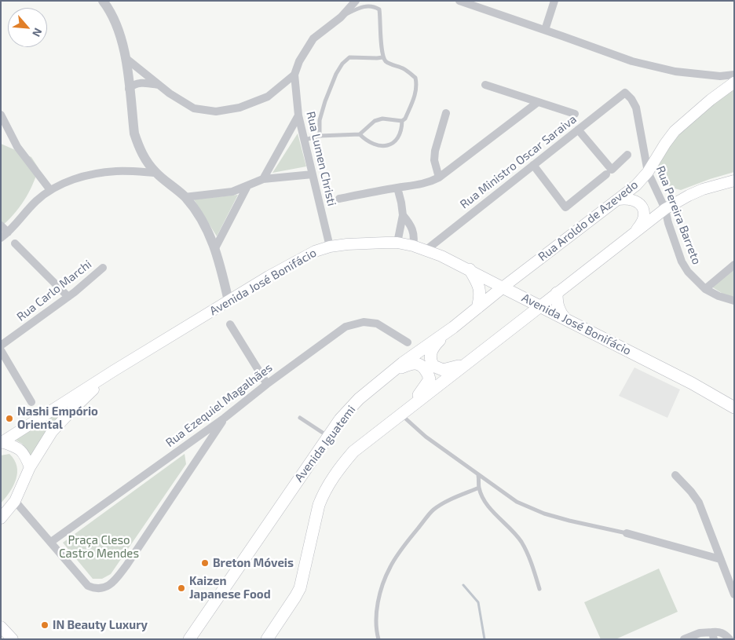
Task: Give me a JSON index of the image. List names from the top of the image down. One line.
{"streets":{"main road":["Rua Aroldo de Azevedo","Avenida José Bonifácio","Avenida Iguatemi"],"street":["Rua Lumen Christi","Rua Ministro Oscar Saraiva","Rua Pereira Barreto","Rua Carlo Marchi","Rua Ezequiel Magalhães"]},"crossings":[["Rua Lumen Christi","Avenida José Bonifácio"],["Rua Ministro Oscar Saraiva","Rua Pereira Barreto"],["Rua Ministro Oscar Saraiva","Avenida José Bonifácio"],["Rua Pereira Barreto","Rua Aroldo de Azevedo"],["Rua Aroldo de Azevedo","Avenida José Bonifácio"],["Rua Aroldo de Azevedo","Avenida Iguatemi"],["Avenida José Bonifácio","Avenida Iguatemi"]],"parks":["Praça Cleso Castro Mendes"],"places":["Nashi Empório Oriental","Breton Móveis","Kaizen Japanese Food","IN Beauty Luxury"],"north":"bottom right"}
